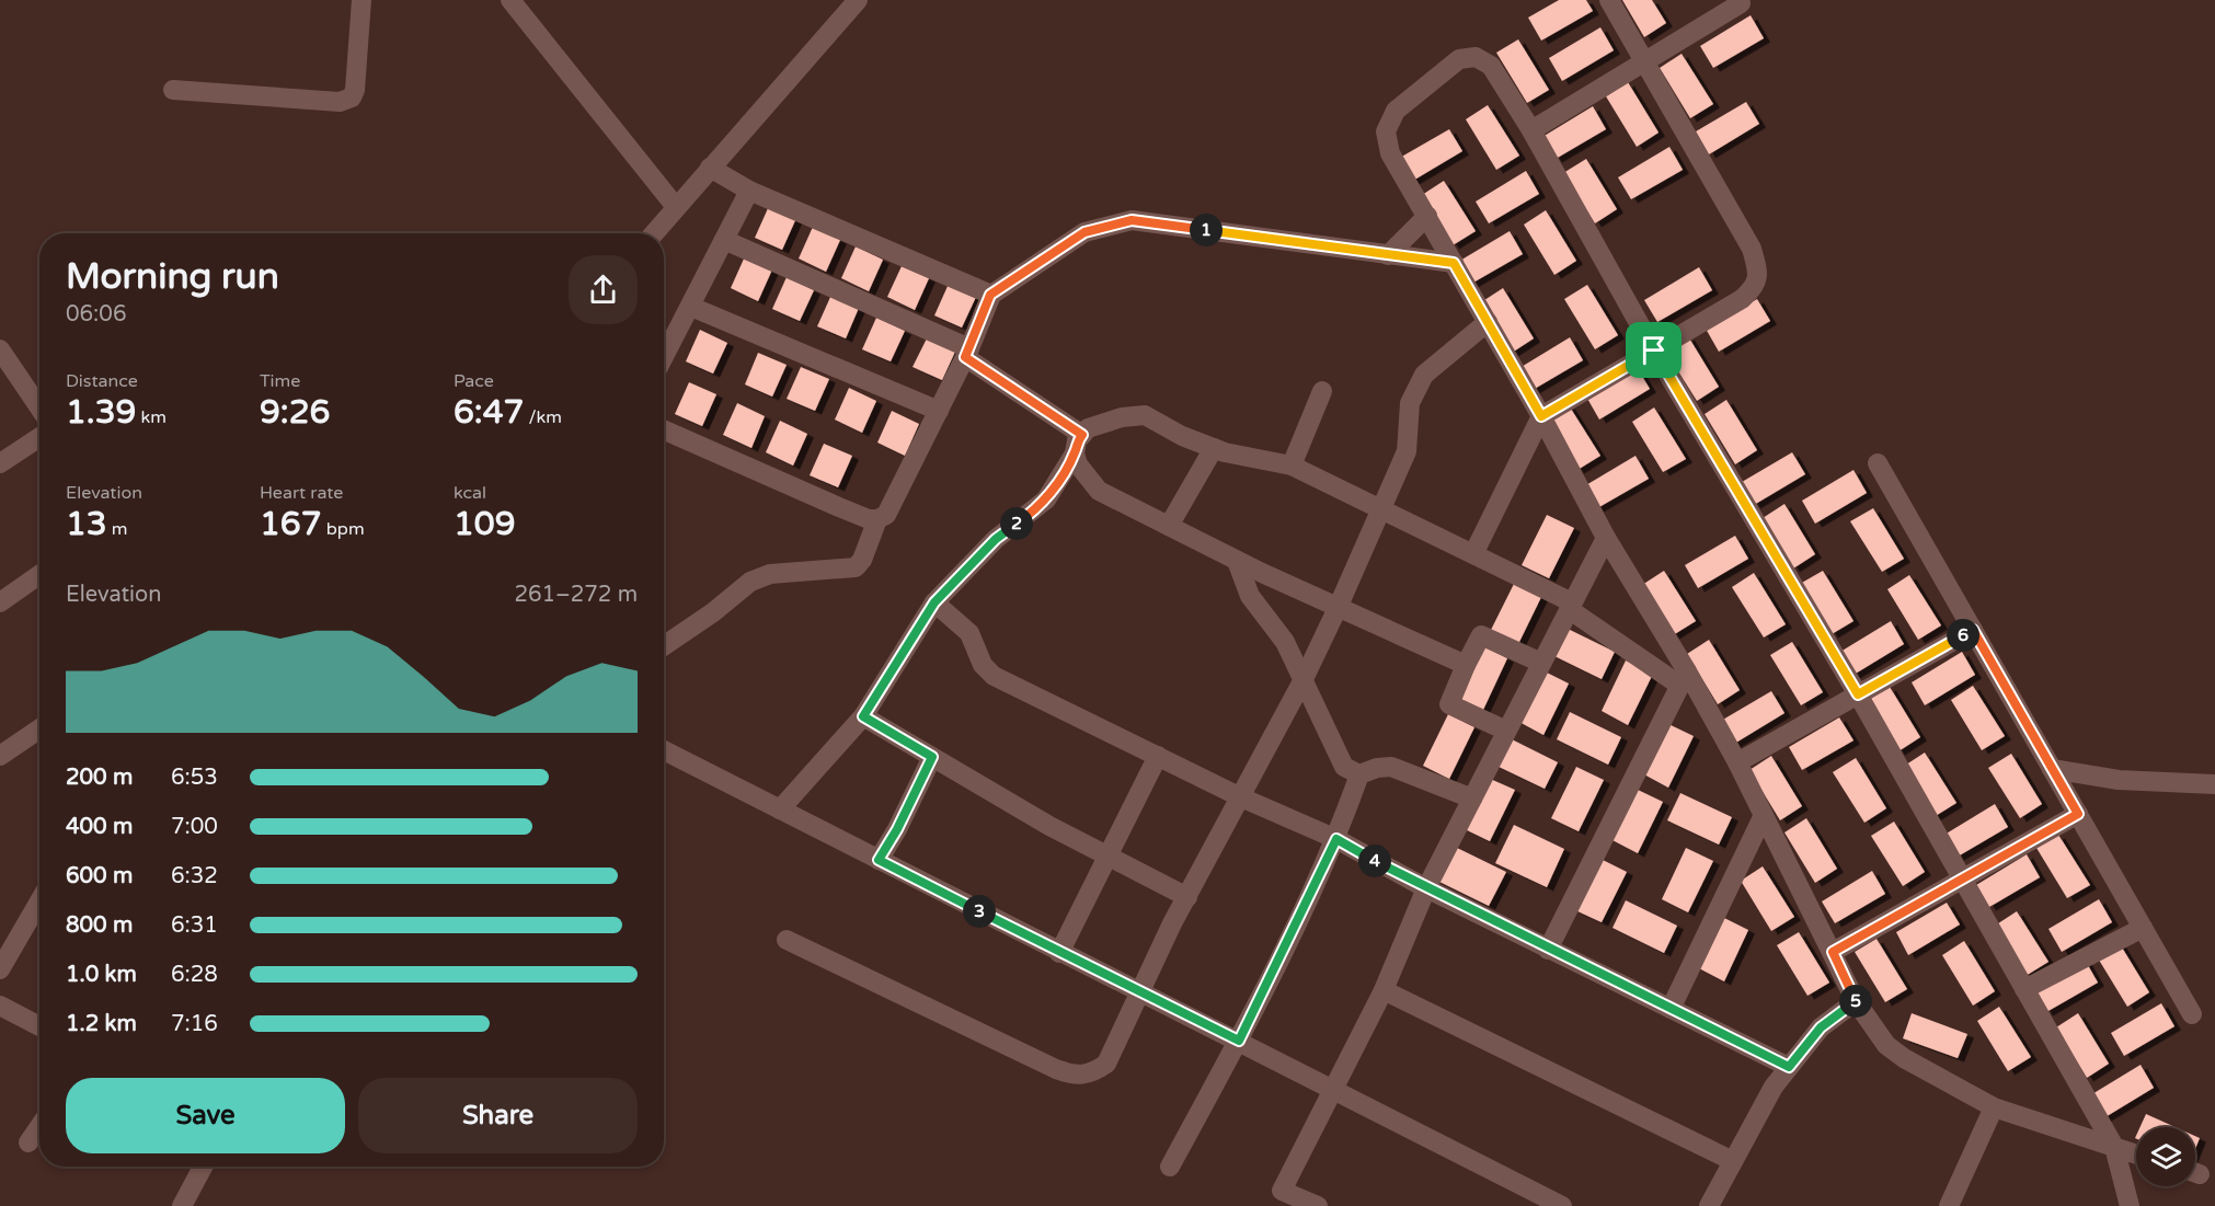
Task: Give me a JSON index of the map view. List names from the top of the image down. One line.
{"page":{"pins":["1","2","6","4","3","5"],"heading":["Morning run","06:06"],"stats":[["Distance","1.39 km"],["Time","9:26"],["Pace","6:47 /km"],["Elevation","13 m"],["Heart rate","167 bpm"],["kcal","109"]],"chart":["Elevation","261–272 m"],"list":[{"name":"200 m","note":"6:53"},{"name":"400 m","note":"7:00"},{"name":"600 m","note":"6:32"},{"name":"800 m","note":"6:31"},{"name":"1.0 km","note":"6:28"},{"name":"1.2 km","note":"7:16"}],"buttons":["Save","Share"]}}
